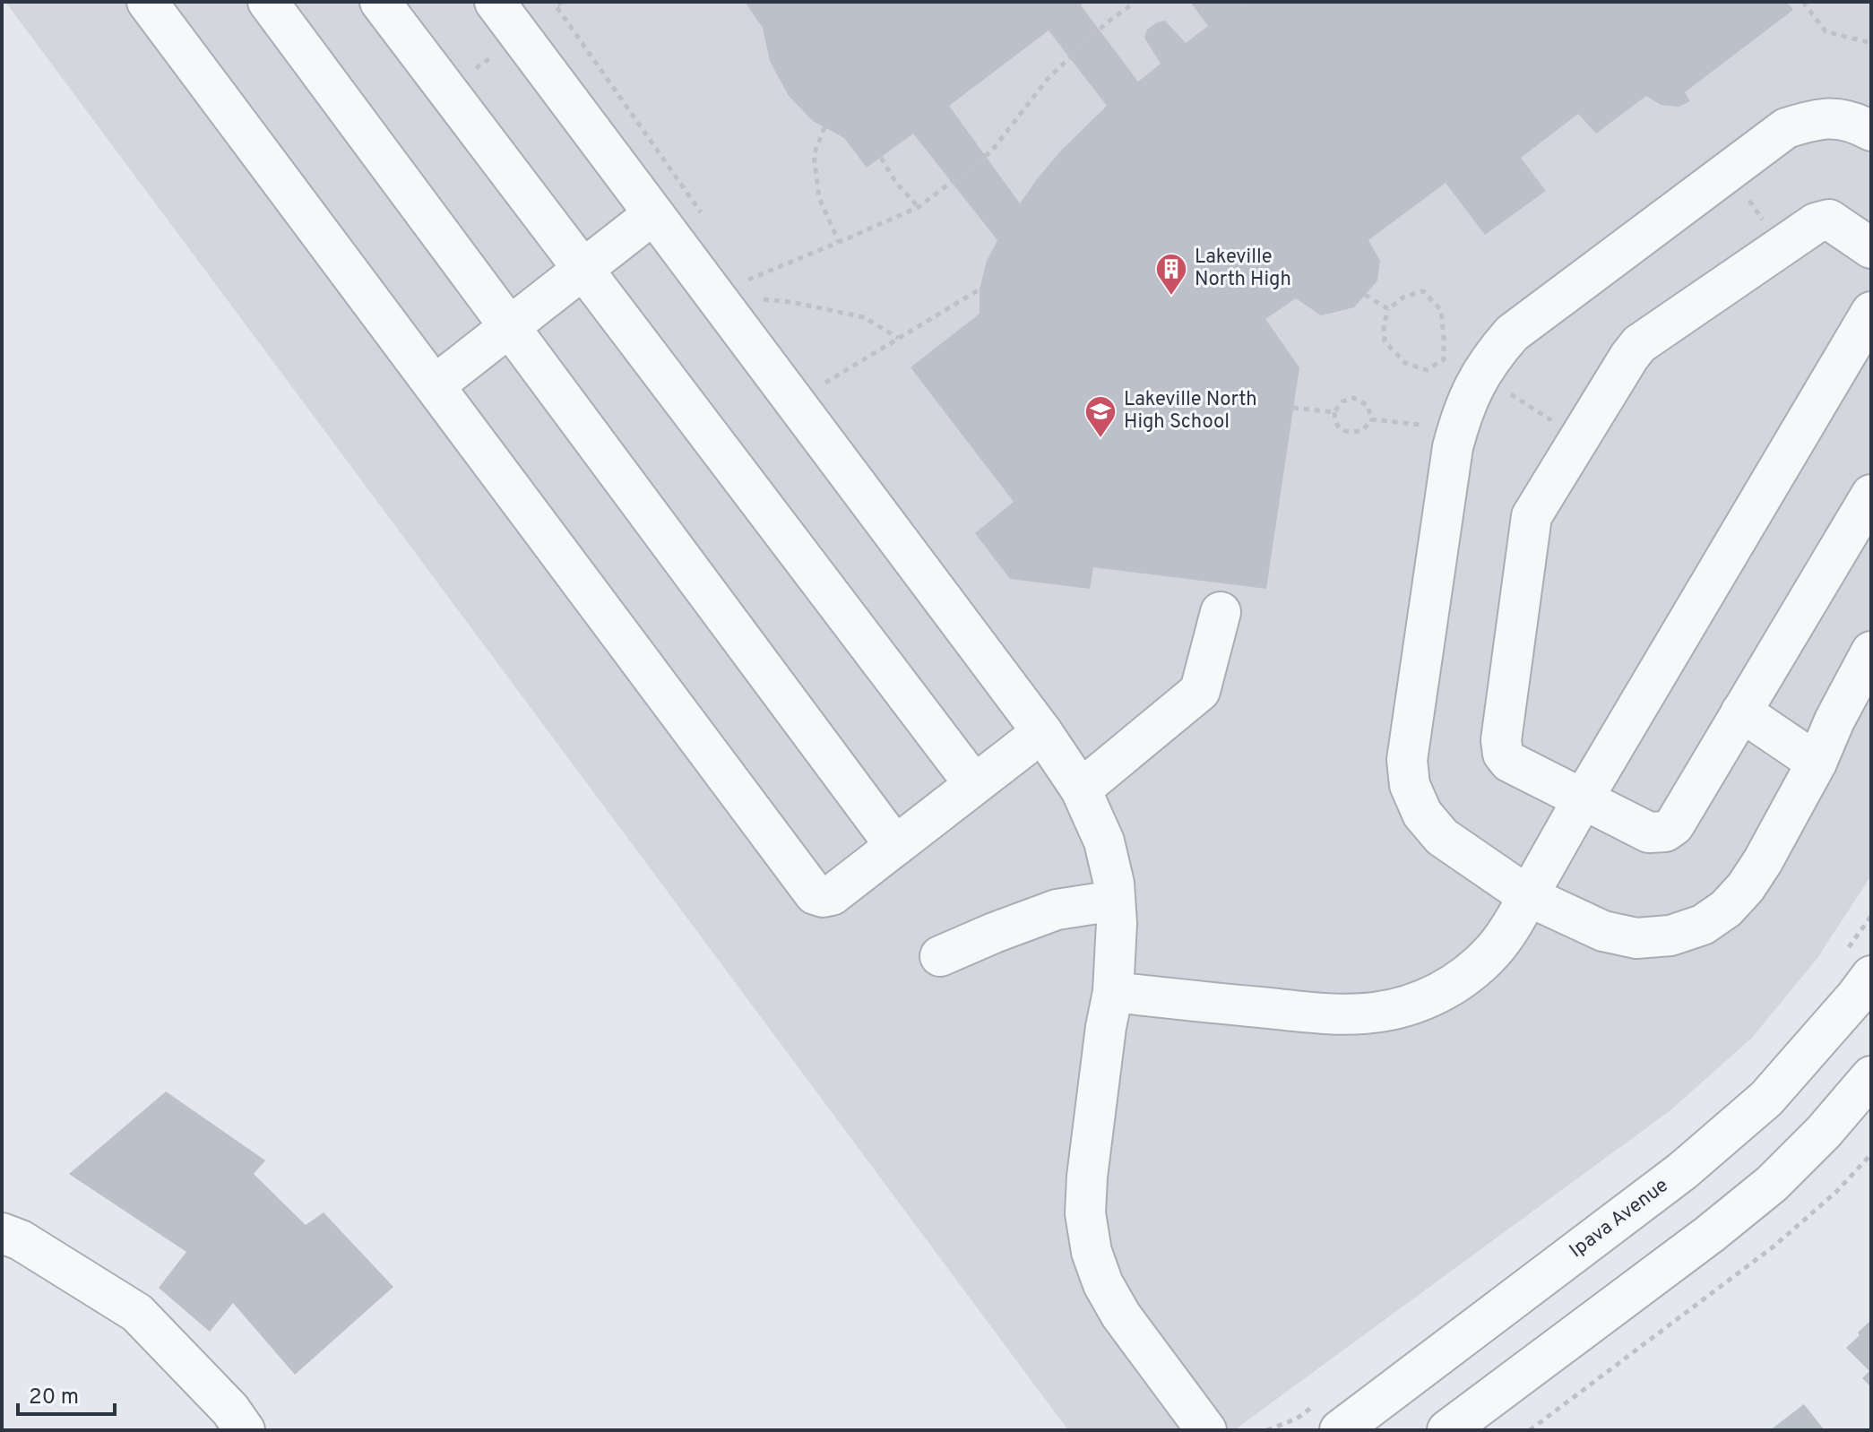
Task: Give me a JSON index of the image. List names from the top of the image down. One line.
{"streets":{"street":["Ipava Avenue"]},"places":{"building":["Lakeville North High"],"school or university":["Lakeville North High School"]},"scale_bar":"20 m"}
